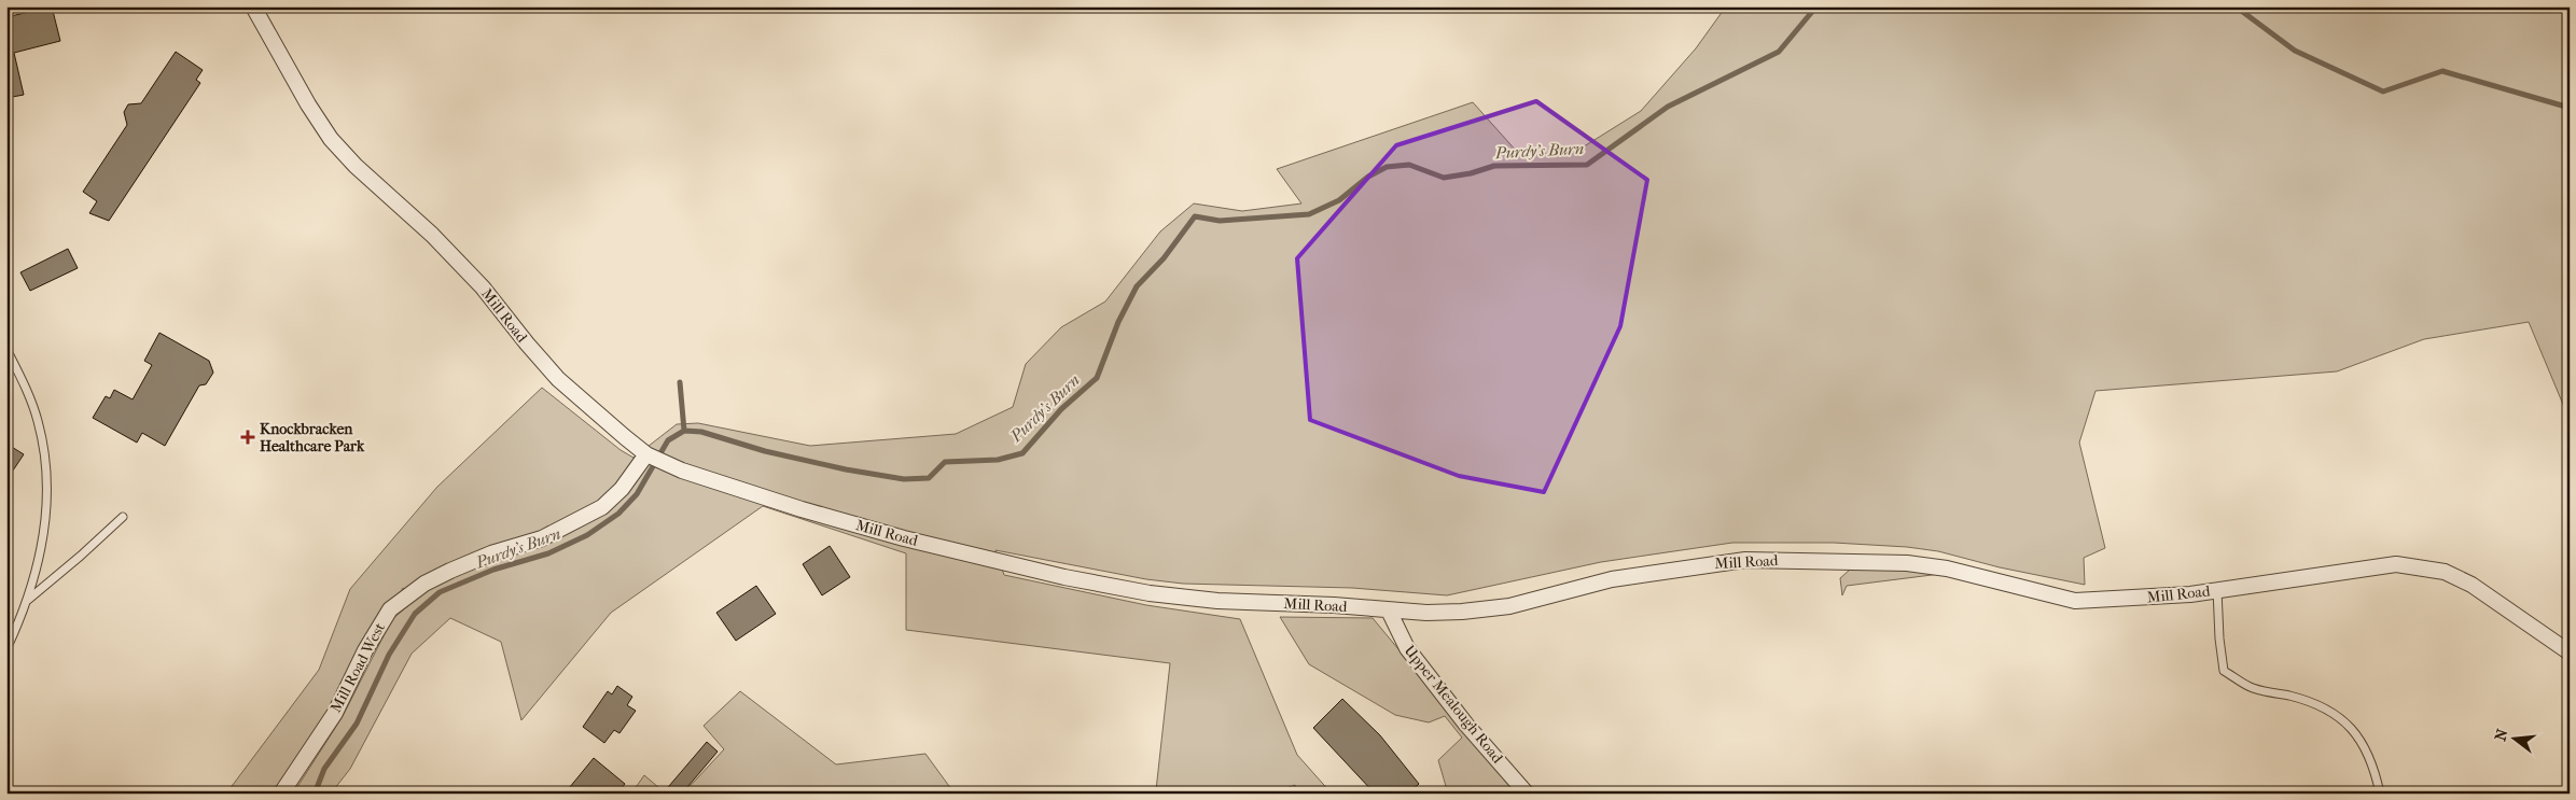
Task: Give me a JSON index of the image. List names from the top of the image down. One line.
{"streets":{"street":["Mill Road","Mill Road West","Upper Mealough Road"]},"crossings":[["Mill Road","Mill Road West"],["Mill Road","Upper Mealough Road"]],"water":["Purdy's Burn"],"places":{"health":["Knockbracken Healthcare Park"]},"north":"left"}
